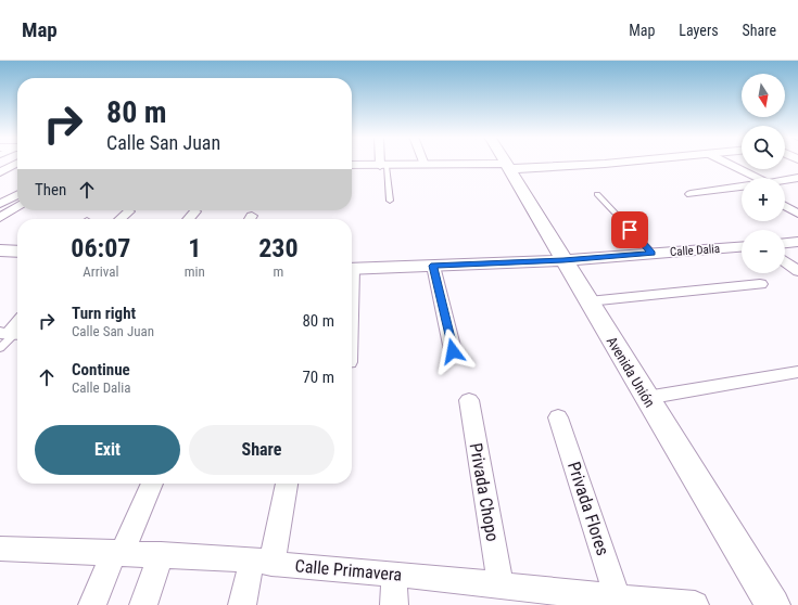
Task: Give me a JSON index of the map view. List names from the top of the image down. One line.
{"streets":{"street":["Calle Dalia","Avenida Unión","Privada Chopo","Privada Flores","Calle Primavera"]},"crossings":[["Calle Dalia","Avenida Unión"],["Privada Chopo","Calle Primavera"],["Privada Flores","Calle Primavera"]],"north":"bottom","page":{"header":"Map","nav":["Map","Layers","Share"],"map_buttons":["+","−"],"turn":["80 m","Calle San Juan"],"then":"Then","eta":["06:07","Arrival","1","min","230","m"],"list":[{"name":"Turn right","note":"Calle San Juan","value":"80 m"},{"name":"Continue","note":"Calle Dalia","value":"70 m"}],"buttons":["Exit","Share"]}}
